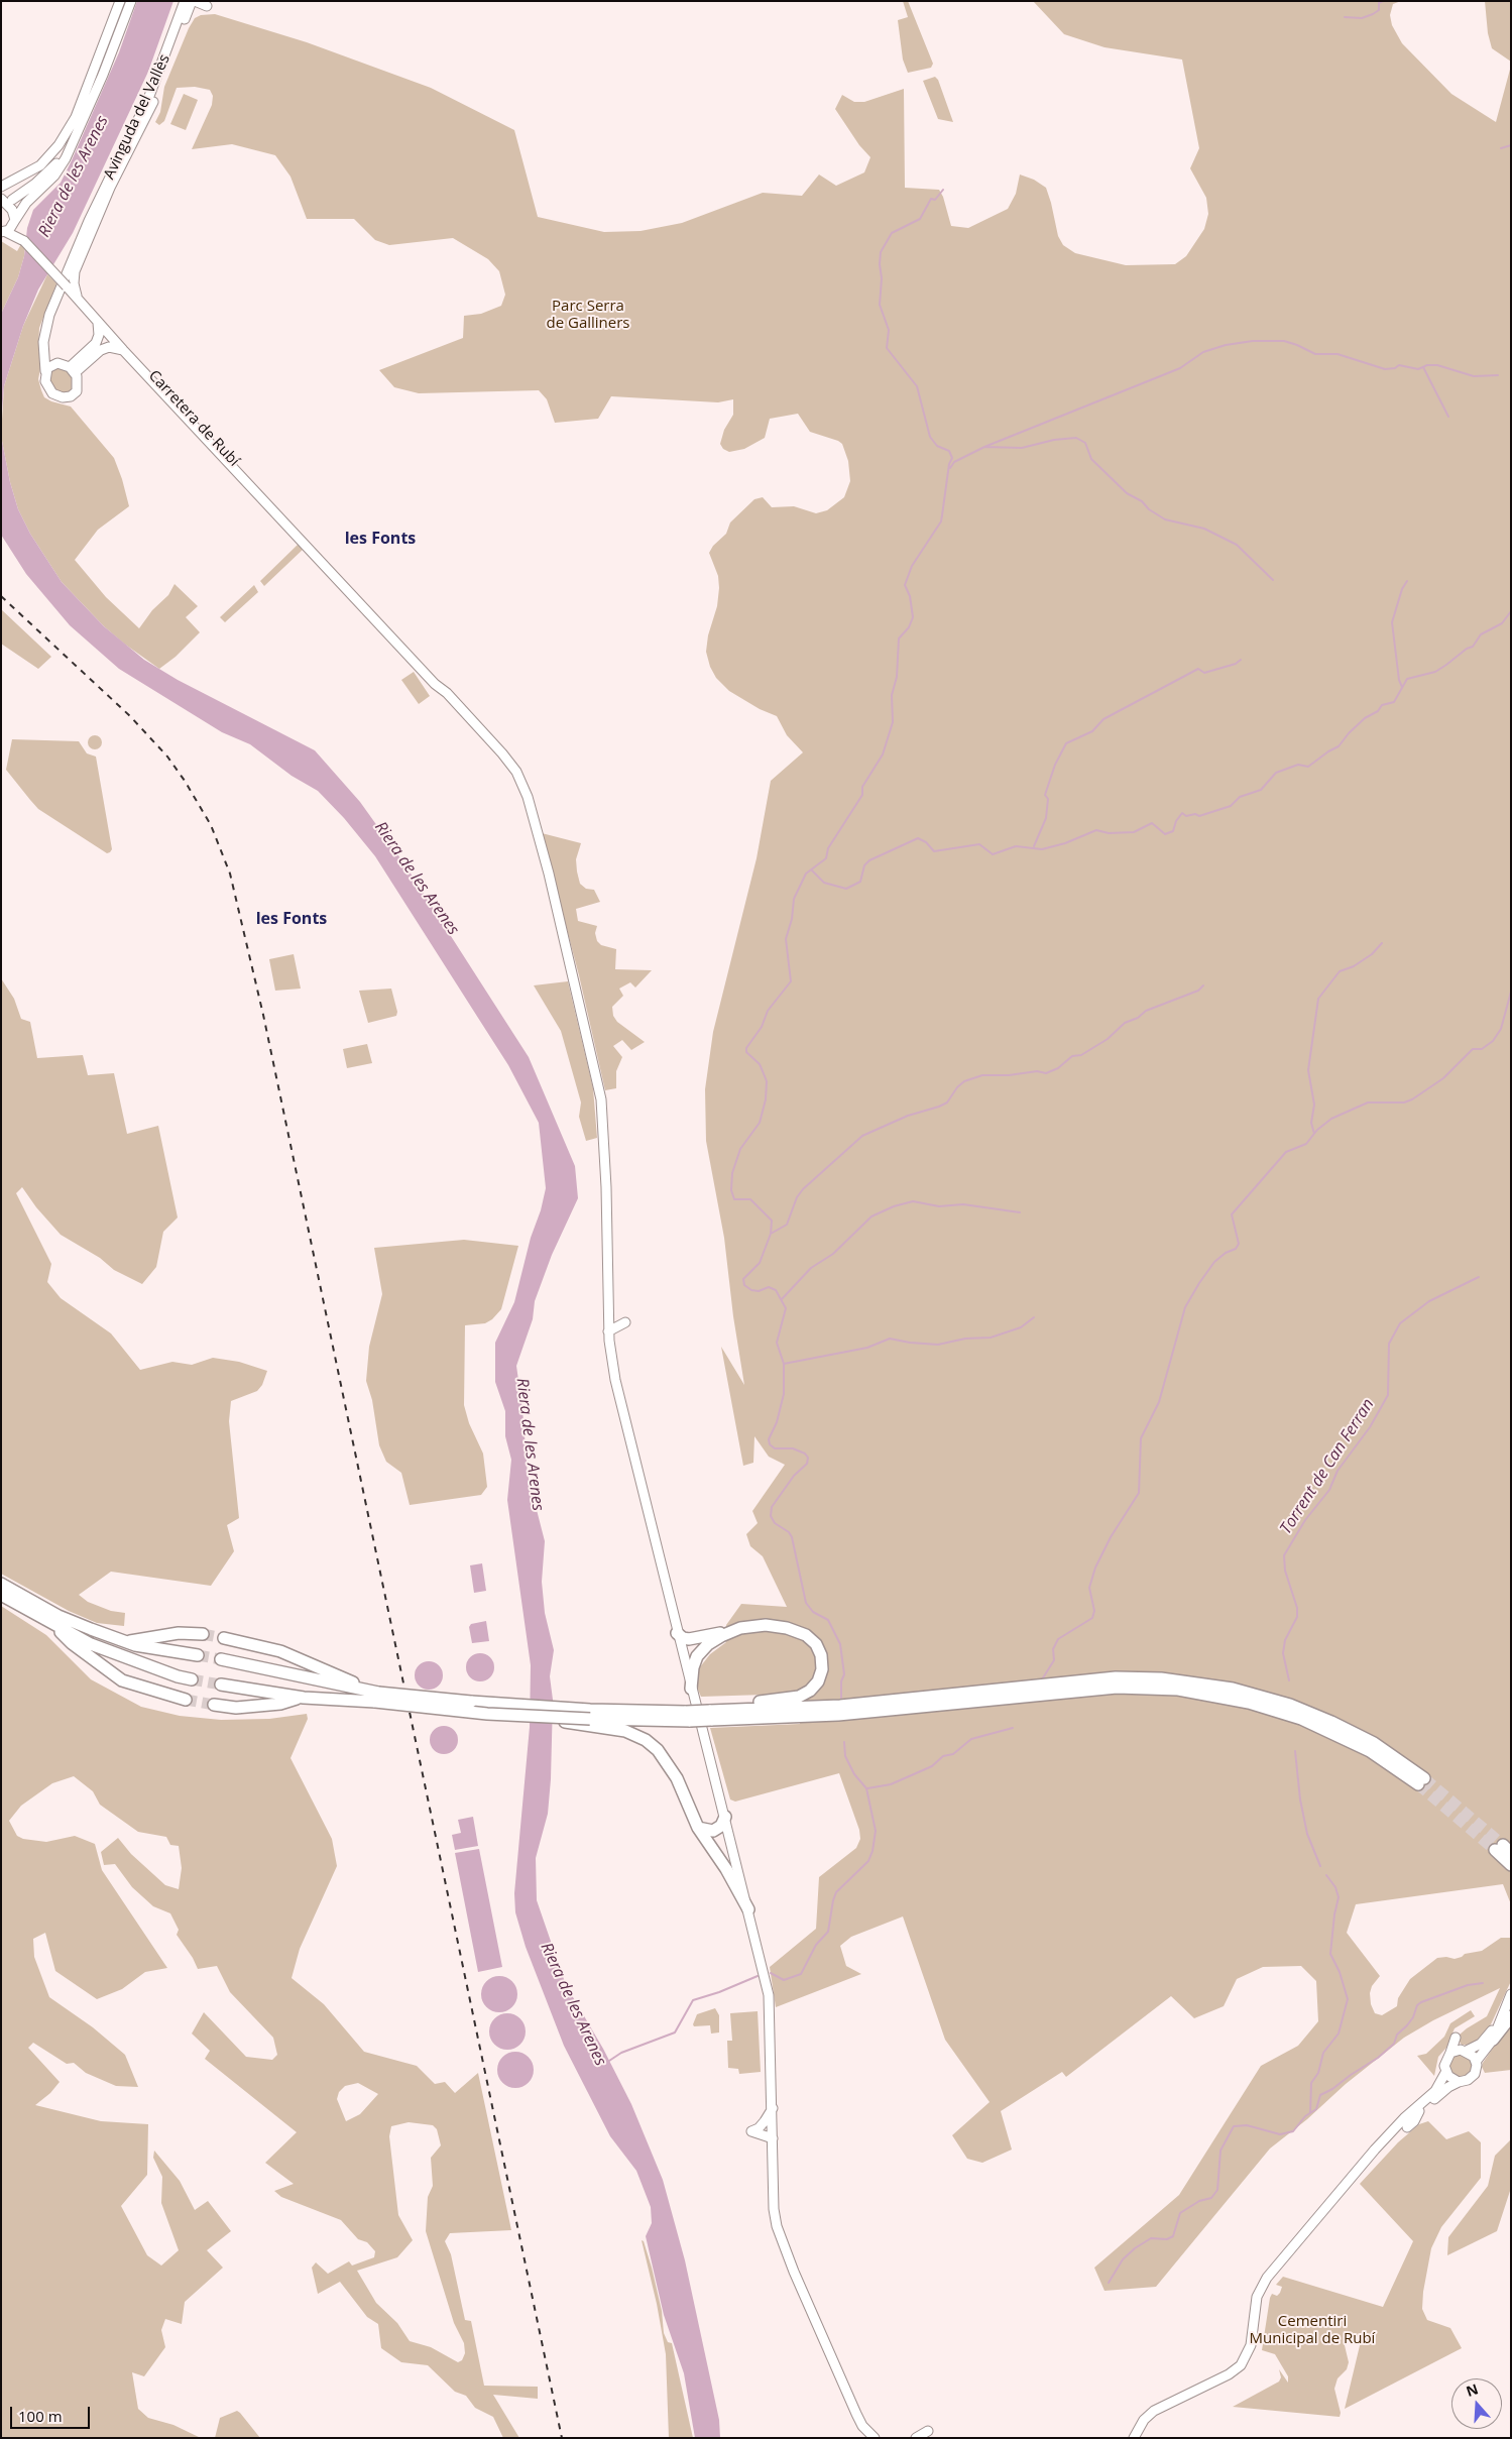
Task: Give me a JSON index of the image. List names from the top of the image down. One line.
{"streets":{"main road":["Avinguda del Vallès","Carretera de Rubí"]},"crossings":[["Avinguda del Vallès","Carretera de Rubí"]],"districts":["les Fonts","les Fonts"],"water":["Riera de les Arenes","Torrent de Can Ferran"],"parks":["Parc Serra de Galliners","Cementiri Municipal de Rubí"],"scale_bar":"100 m","north":"top"}
